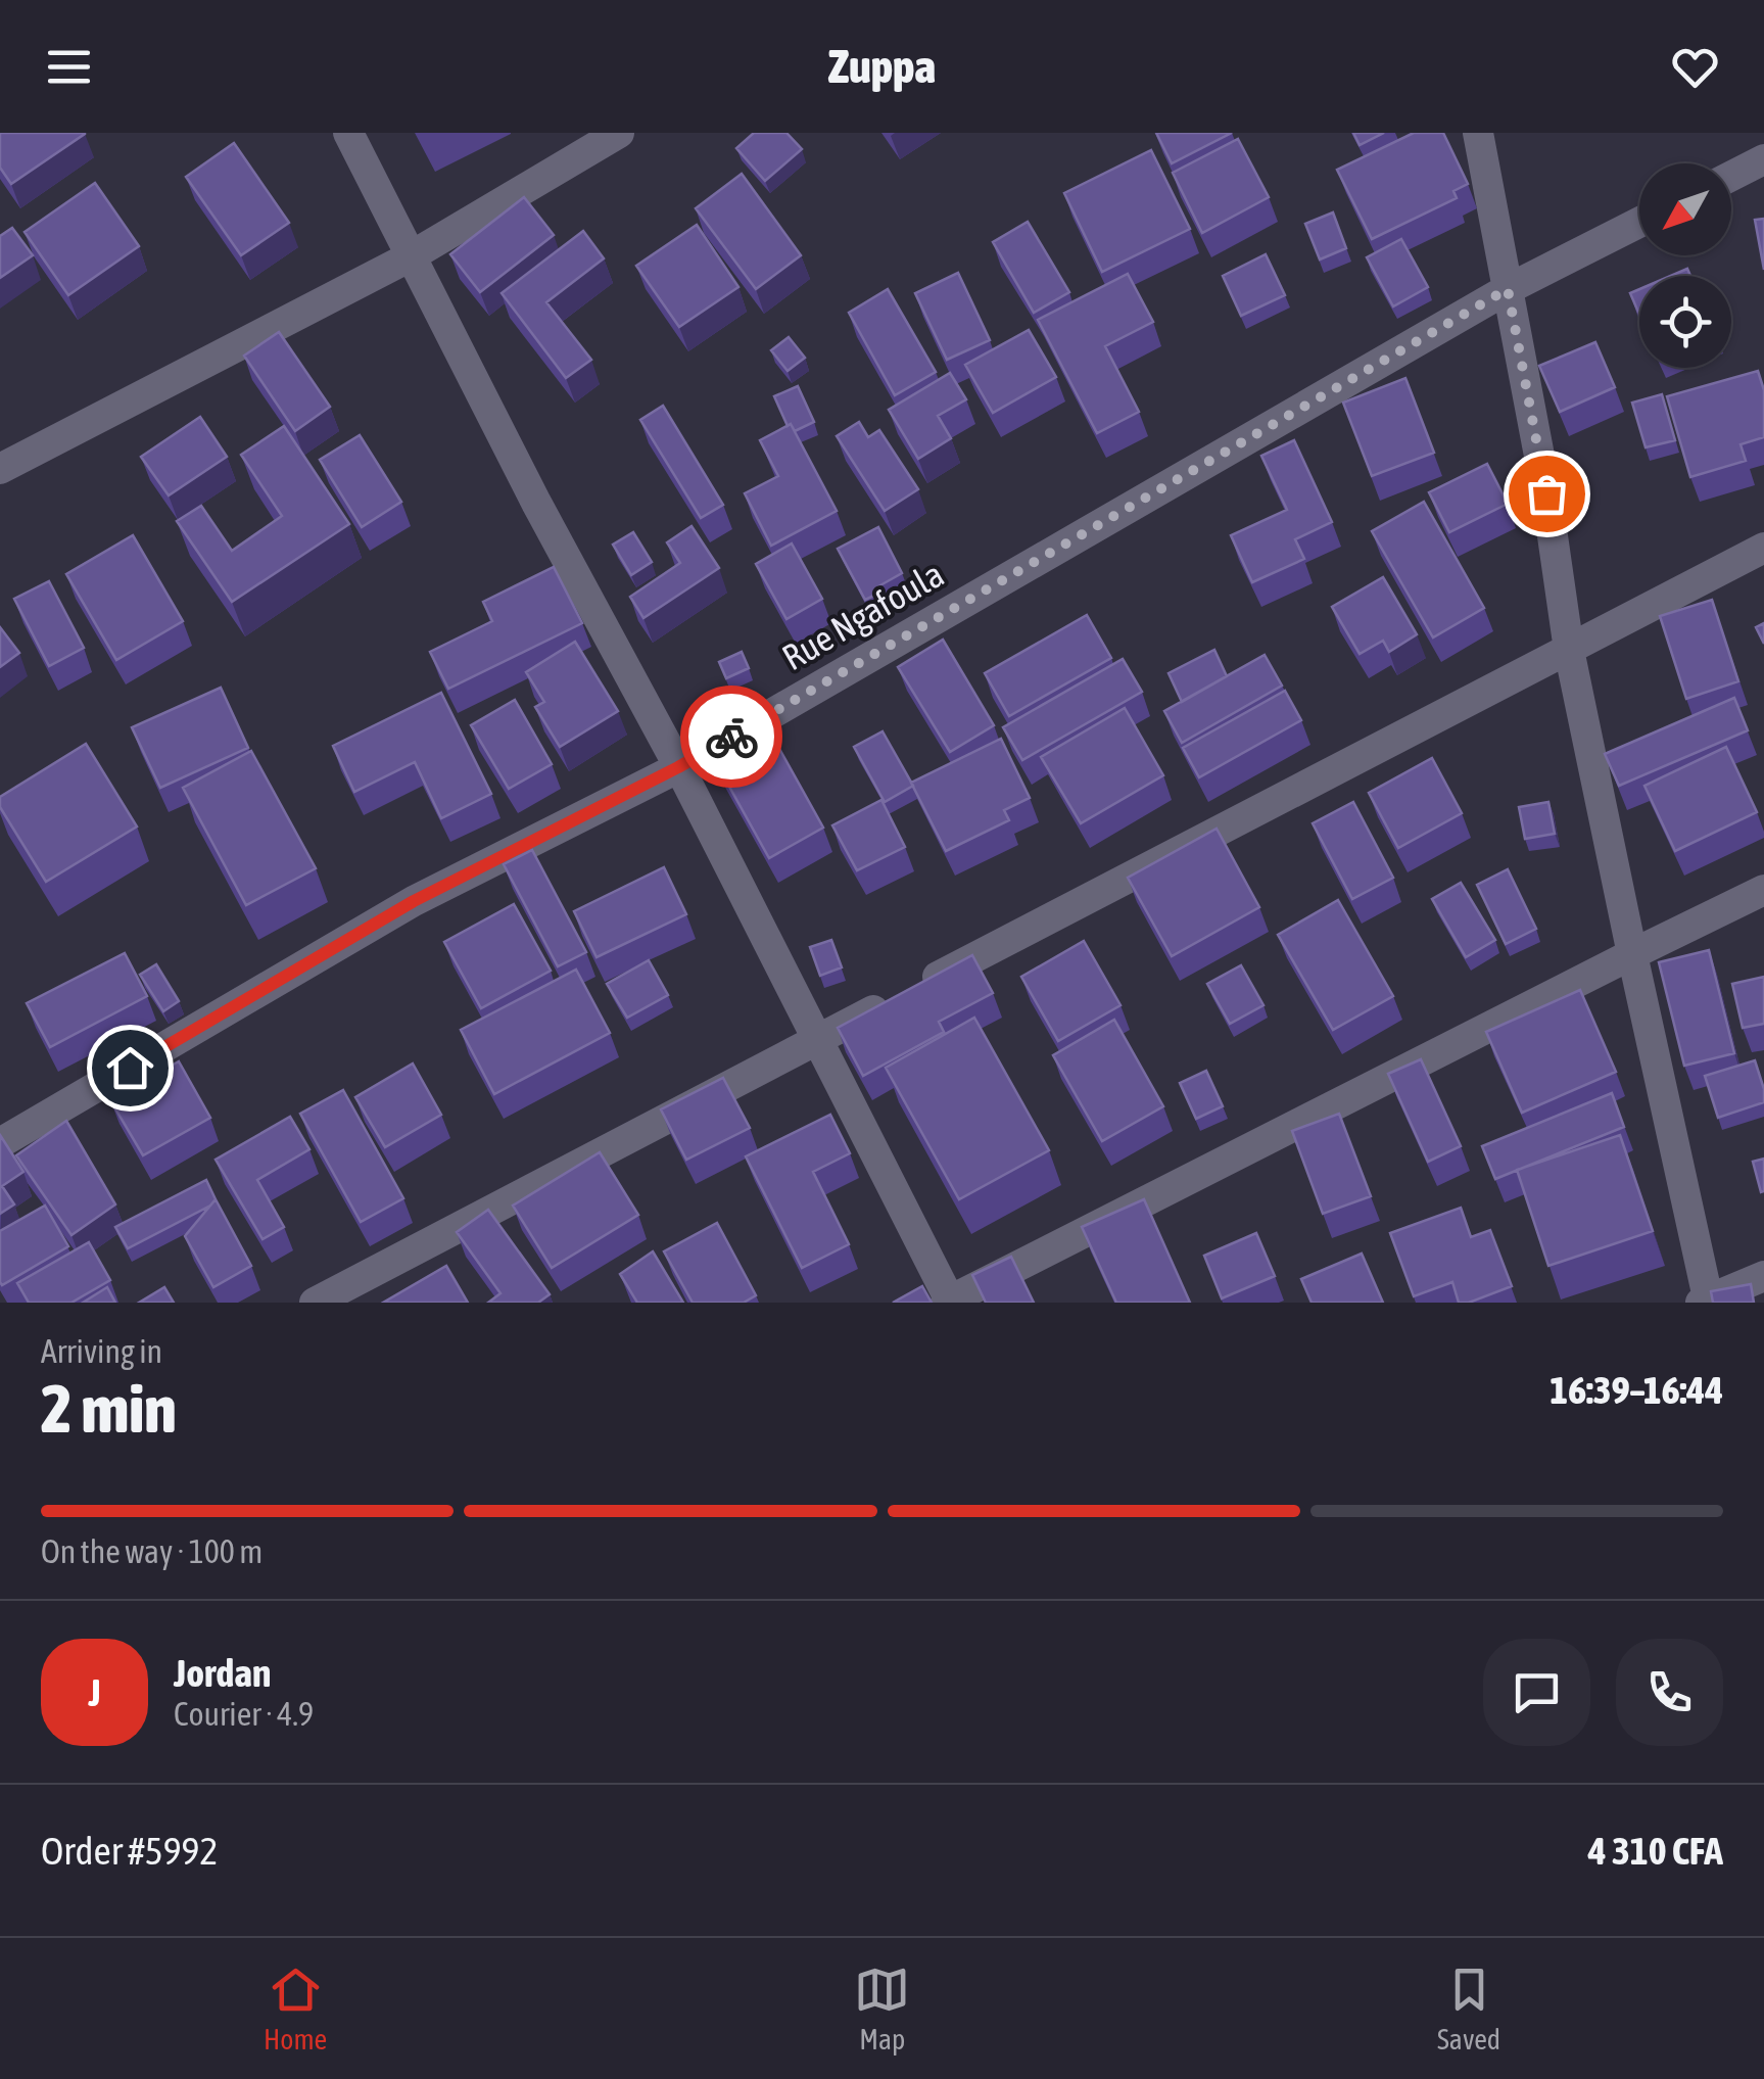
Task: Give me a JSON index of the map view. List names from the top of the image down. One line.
{"streets":{"street":["Rue Ngafoula"]},"north":"bottom left","page":{"header":"Zuppa","heading":["2 min","Arriving in","16:39–16:44"],"panel":["Jordan","Courier · 4.9","Order #5992","4 310 CFA"],"bar":"On the way · 100 m","round":"J","tabs":["Home","Map","Saved"]}}
